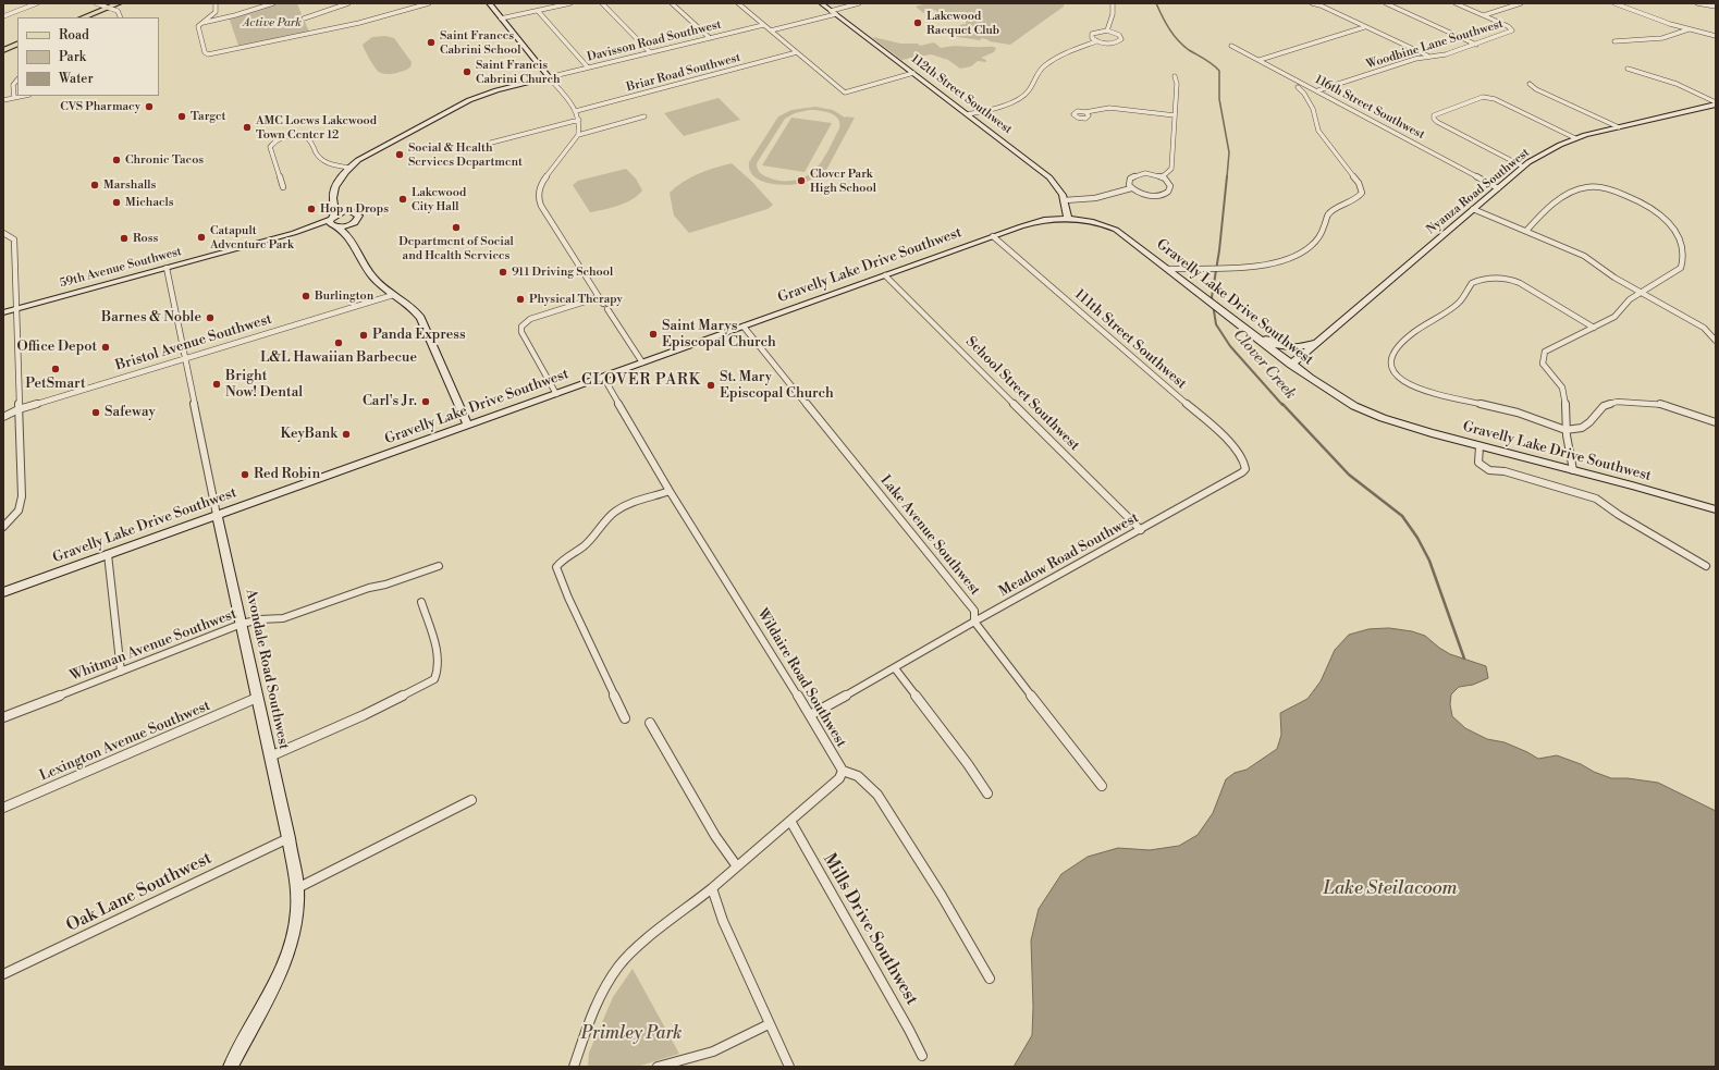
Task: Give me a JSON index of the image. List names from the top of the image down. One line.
{"streets":{"street":["Davisson Road Southwest","Woodbine Lane Southwest","Briar Road Southwest","112th Street Southwest","116th Street Southwest","Nyanza Road Southwest","Gravelly Lake Drive Southwest","59th Avenue Southwest","111th Street Southwest","Bristol Avenue Southwest","School Street Southwest","Lake Avenue Southwest","Meadow Road Southwest","Whitman Avenue Southwest","Avondale Road Southwest","Wildaire Road Southwest","Lexington Avenue Southwest","Oak Lane Southwest","Mills Drive Southwest"]},"crossings":[["Woodbine Lane Southwest","116th Street Southwest"],["112th Street Southwest","Gravelly Lake Drive Southwest"],["116th Street Southwest","Nyanza Road Southwest"],["Nyanza Road Southwest","Gravelly Lake Drive Southwest"],["Gravelly Lake Drive Southwest","111th Street Southwest"],["Gravelly Lake Drive Southwest","School Street Southwest"],["Gravelly Lake Drive Southwest","Lake Avenue Southwest"],["Gravelly Lake Drive Southwest","Avondale Road Southwest"],["Gravelly Lake Drive Southwest","Wildaire Road Southwest"],["59th Avenue Southwest","Avondale Road Southwest"],["111th Street Southwest","Meadow Road Southwest"],["Bristol Avenue Southwest","Avondale Road Southwest"],["School Street Southwest","Meadow Road Southwest"],["Lake Avenue Southwest","Meadow Road Southwest"],["Meadow Road Southwest","Wildaire Road Southwest"],["Whitman Avenue Southwest","Avondale Road Southwest"],["Avondale Road Southwest","Lexington Avenue Southwest"],["Avondale Road Southwest","Oak Lane Southwest"]],"districts":["CLOVER PARK"],"water":["Clover Creek","Lake Steilacoom"],"parks":["Active Park","Primley Park"],"places":["Lakewood Racquet Club","Saint Frances Cabrini School","Saint Francis Cabrini Church","CVS Pharmacy","Target","AMC Loews Lakewood Town Center 12","Social & Health Services Department","Chronic Tacos","Clover Park High School","Marshalls","Lakewood City Hall","Michaels","Hop n Drops","Department of Social and Health Services","Catapult Adventure Park","Ross","911 Driving School","Burlington","Physical Therapy","Barnes & Noble","Saint Marys Episcopal Church","Panda Express","L&L Hawaiian Barbecue","Office Depot","PetSmart","Bright Now! Dental","St. Mary Episcopal Church","Carl's Jr.","Safeway","KeyBank","Red Robin"],"legend":["Road","Park","Water"]}
